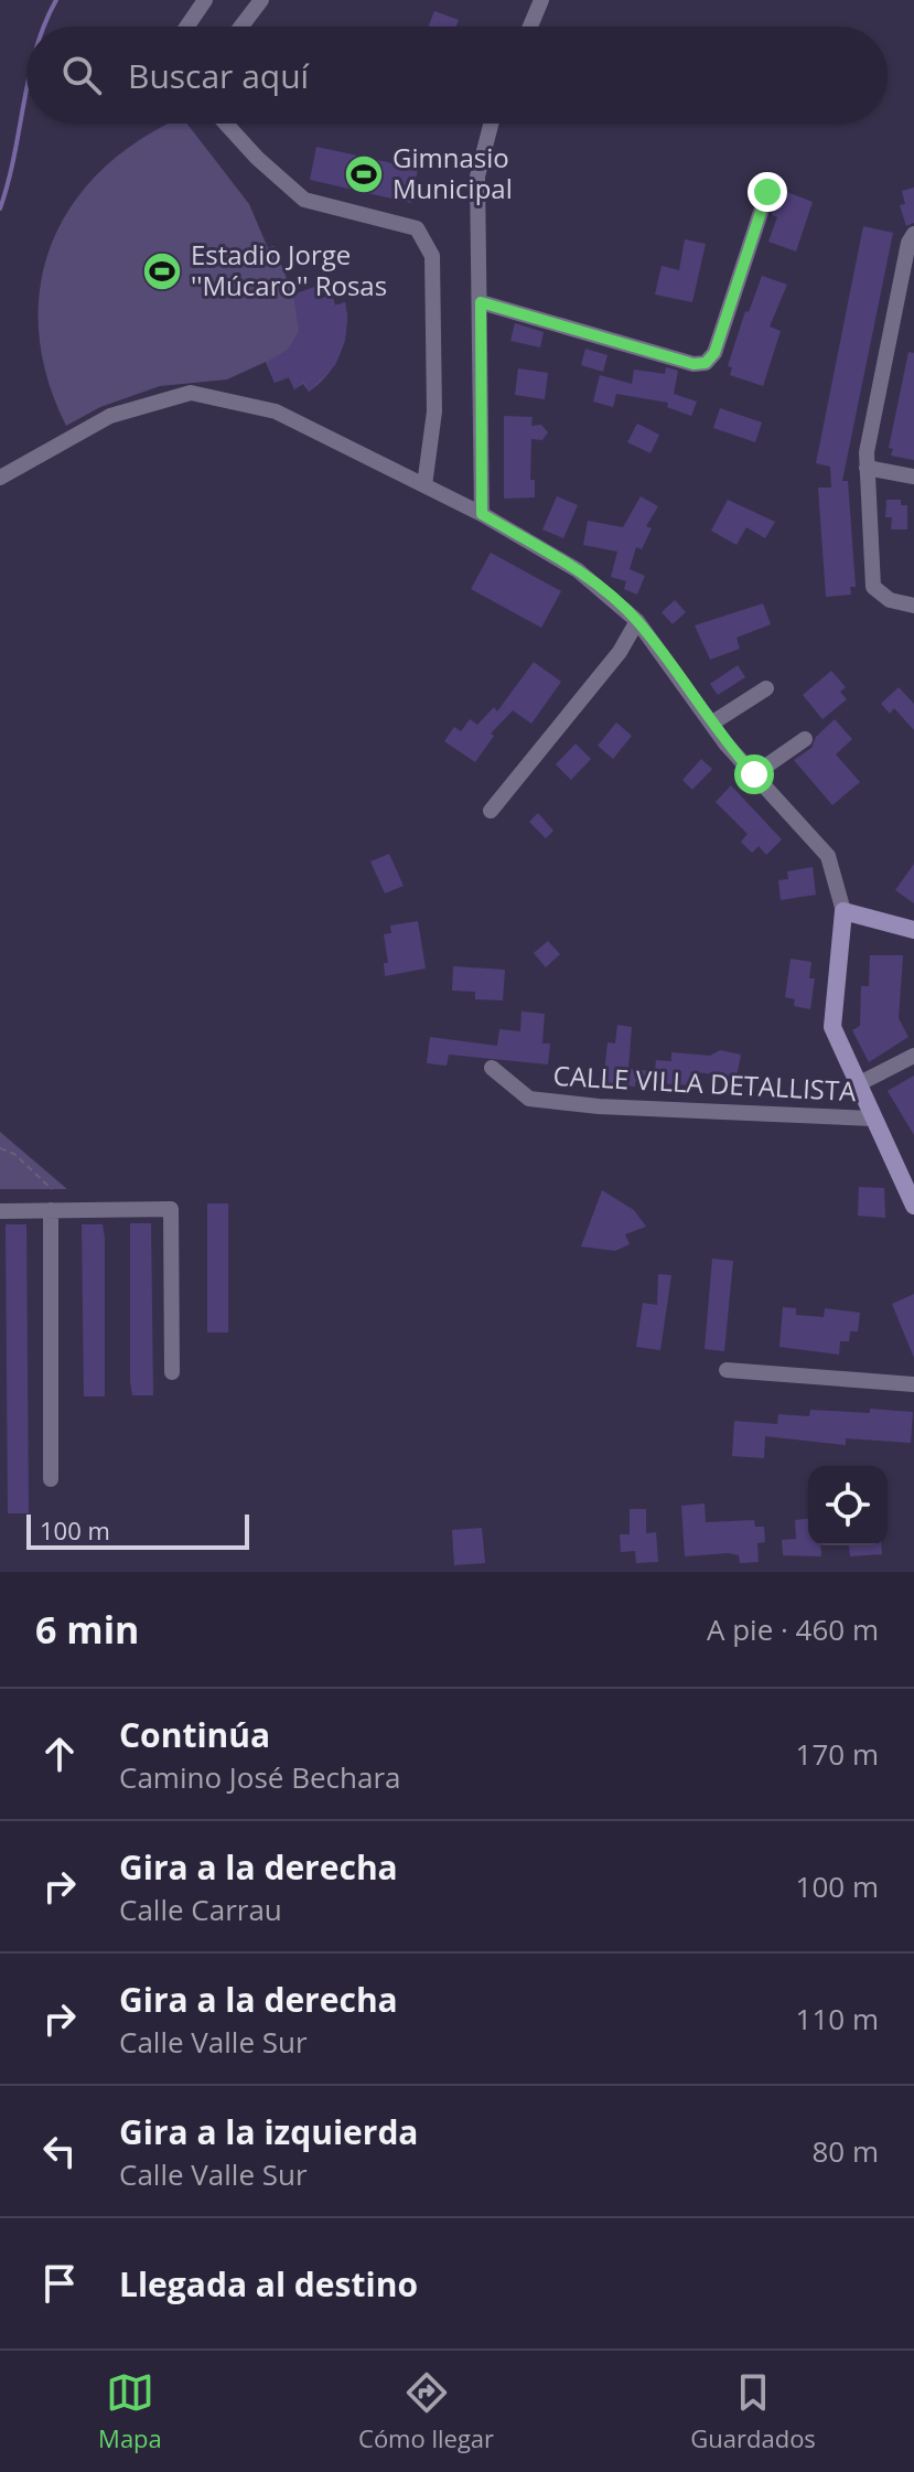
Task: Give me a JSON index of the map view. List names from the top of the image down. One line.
{"streets":{"street":["CALLE VILLA DETALLISTA"]},"places":{"sports":["Gimnasio Municipal","Estadio Jorge ''Múcaro'' Rosas"]},"scale_bar":"100 m","page":{"search":"Buscar aquí","scale":"100 m","heading":["6 min","A pie · 460 m"],"list":[["Continúa","Camino José Bechara","170 m"],["Gira a la derecha","Calle Carrau","100 m"],["Gira a la derecha","Calle Valle Sur","110 m"],["Gira a la izquierda","Calle Valle Sur","80 m"],"Llegada al destino"],"nav":["Mapa","Cómo llegar","Guardados"]}}
